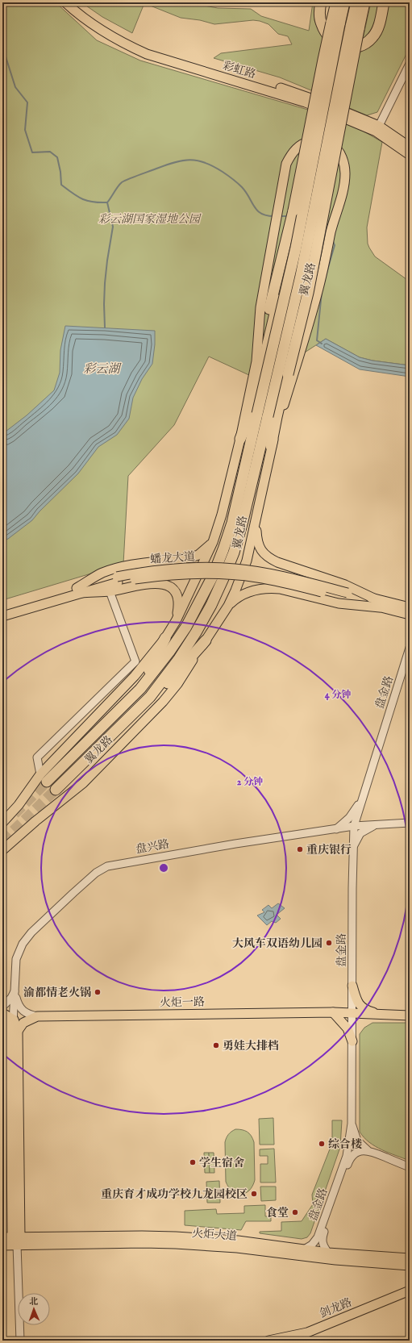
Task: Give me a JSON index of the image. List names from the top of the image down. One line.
{"streets":{"highway":["翼龙路"],"main road":["彩虹路","蟠龙大道","火炬一路","火炬大道","剑龙路"],"street":["盘金路","盘兴路"]},"crossings":[["盘金路","盘兴路"],["盘金路","火炬一路"],["盘金路","火炬大道"]],"water":["彩云湖"],"parks":["彩云湖国家湿地公园"],"places":["重庆银行","大风车双语幼儿园","渝都情老火锅","勇娃大排档","综合楼","学生宿舍","重庆育才成功学校九龙园校区","食堂"],"north":"top","rings":["4 分钟","2 分钟"]}
